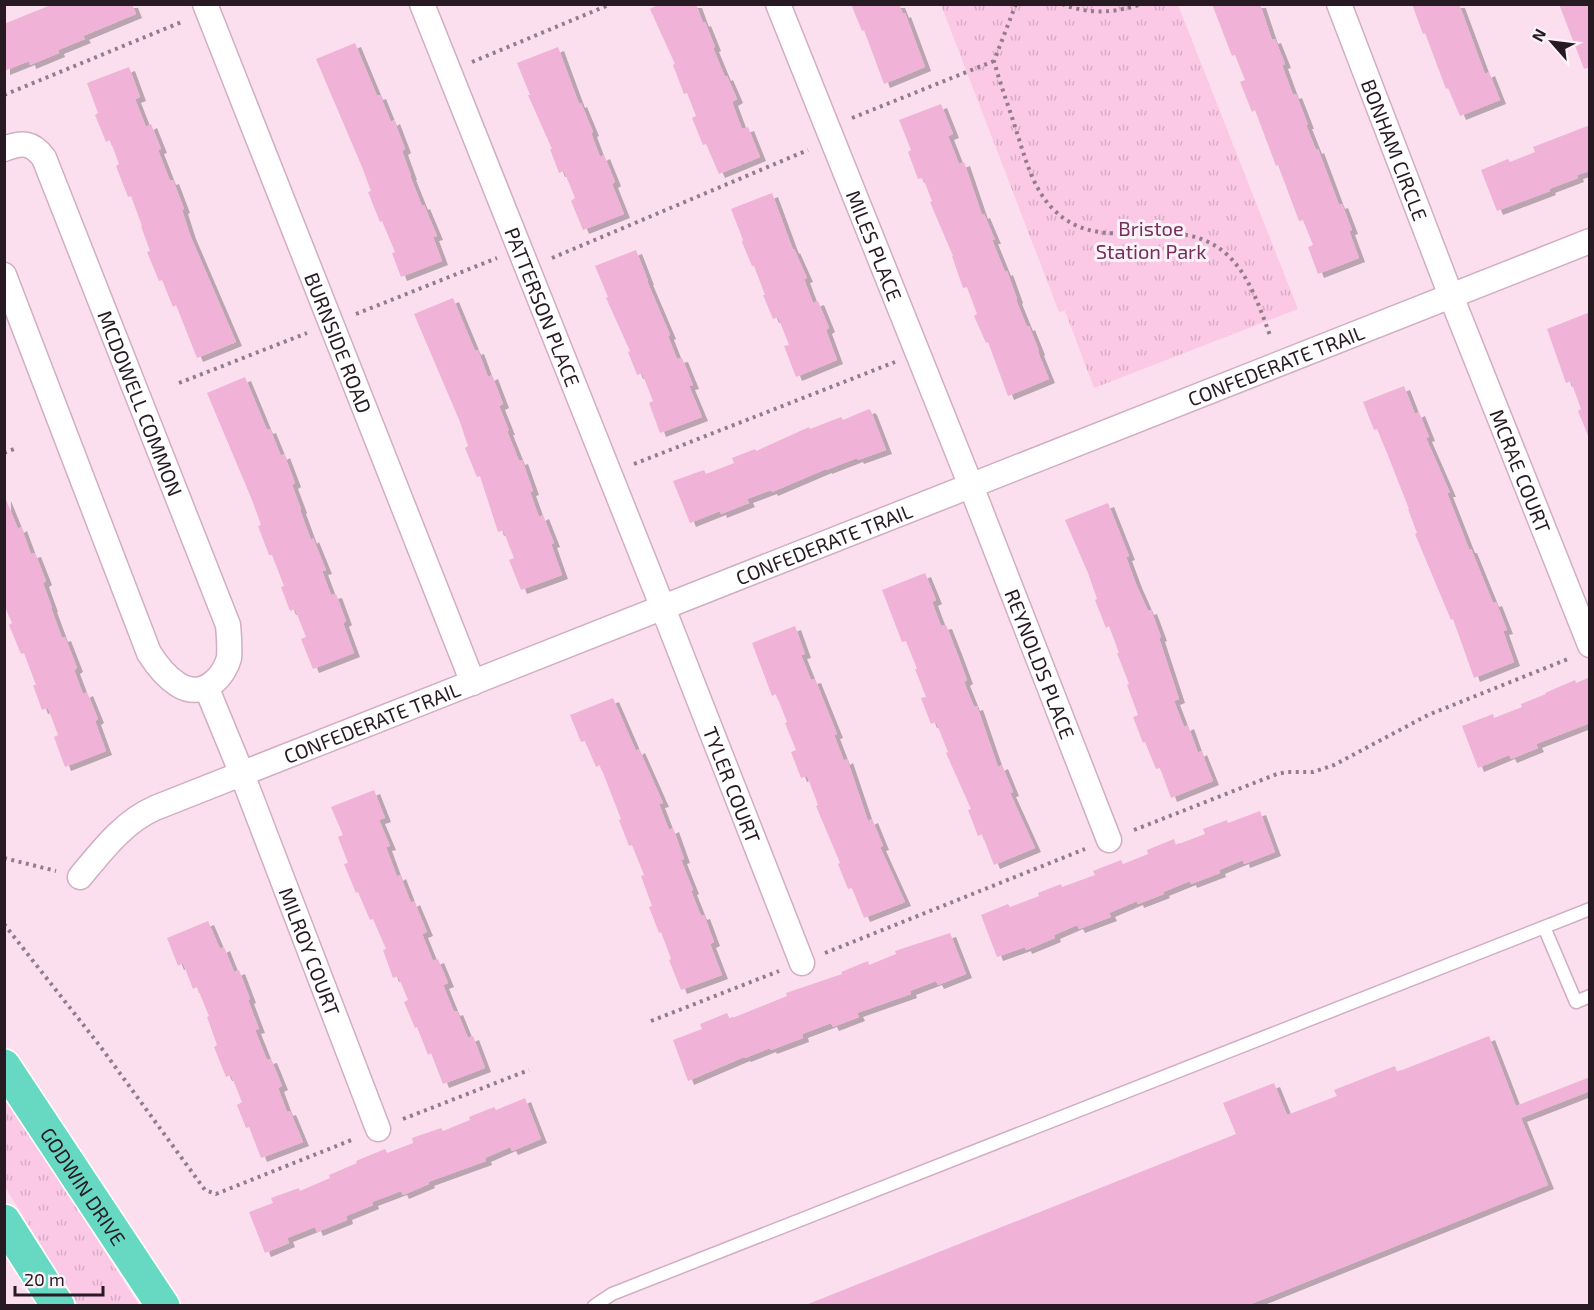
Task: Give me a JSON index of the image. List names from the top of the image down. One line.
{"streets":{"main road":["GODWIN DRIVE"],"street":["BONHAM CIRCLE","MILES PLACE","PATTERSON PLACE","BURNSIDE ROAD","CONFEDERATE TRAIL","MCDOWELL COMMON","MCRAE COURT","REYNOLDS PLACE","TYLER COURT","MILROY COURT"]},"crossings":[["BONHAM CIRCLE","CONFEDERATE TRAIL"],["BONHAM CIRCLE","MCRAE COURT"],["MILES PLACE","CONFEDERATE TRAIL"],["MILES PLACE","REYNOLDS PLACE"],["PATTERSON PLACE","CONFEDERATE TRAIL"],["PATTERSON PLACE","TYLER COURT"],["BURNSIDE ROAD","CONFEDERATE TRAIL"],["CONFEDERATE TRAIL","MCRAE COURT"],["CONFEDERATE TRAIL","REYNOLDS PLACE"],["CONFEDERATE TRAIL","TYLER COURT"],["CONFEDERATE TRAIL","MILROY COURT"]],"parks":["Bristoe Station Park"],"scale_bar":"20 m","north":"top left"}
